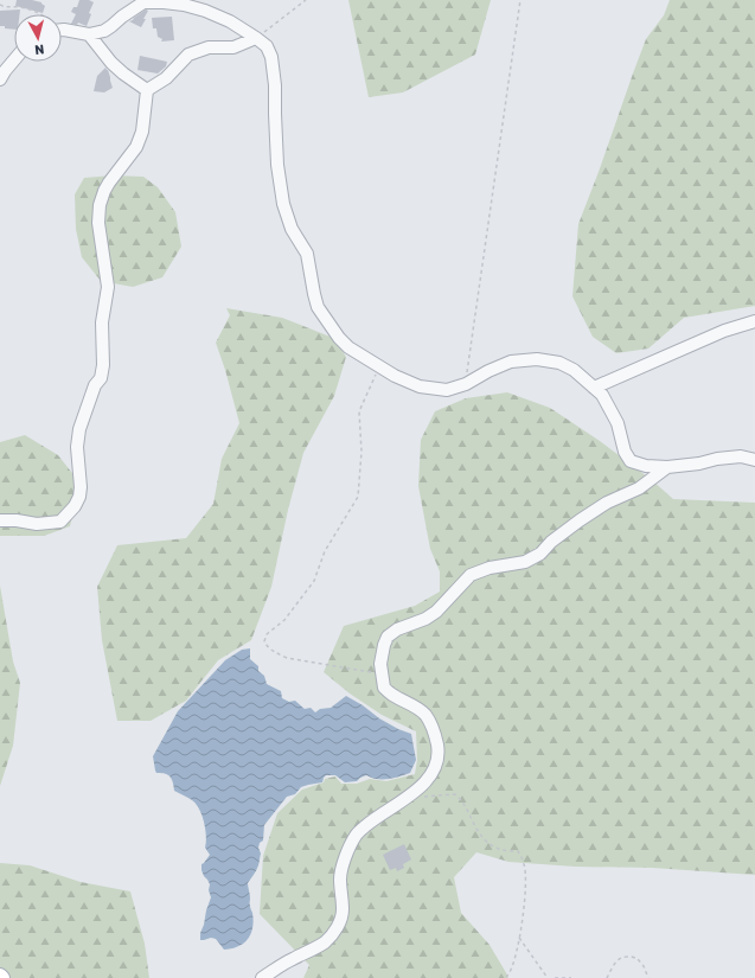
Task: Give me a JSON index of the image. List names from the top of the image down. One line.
{"north":"bottom"}
